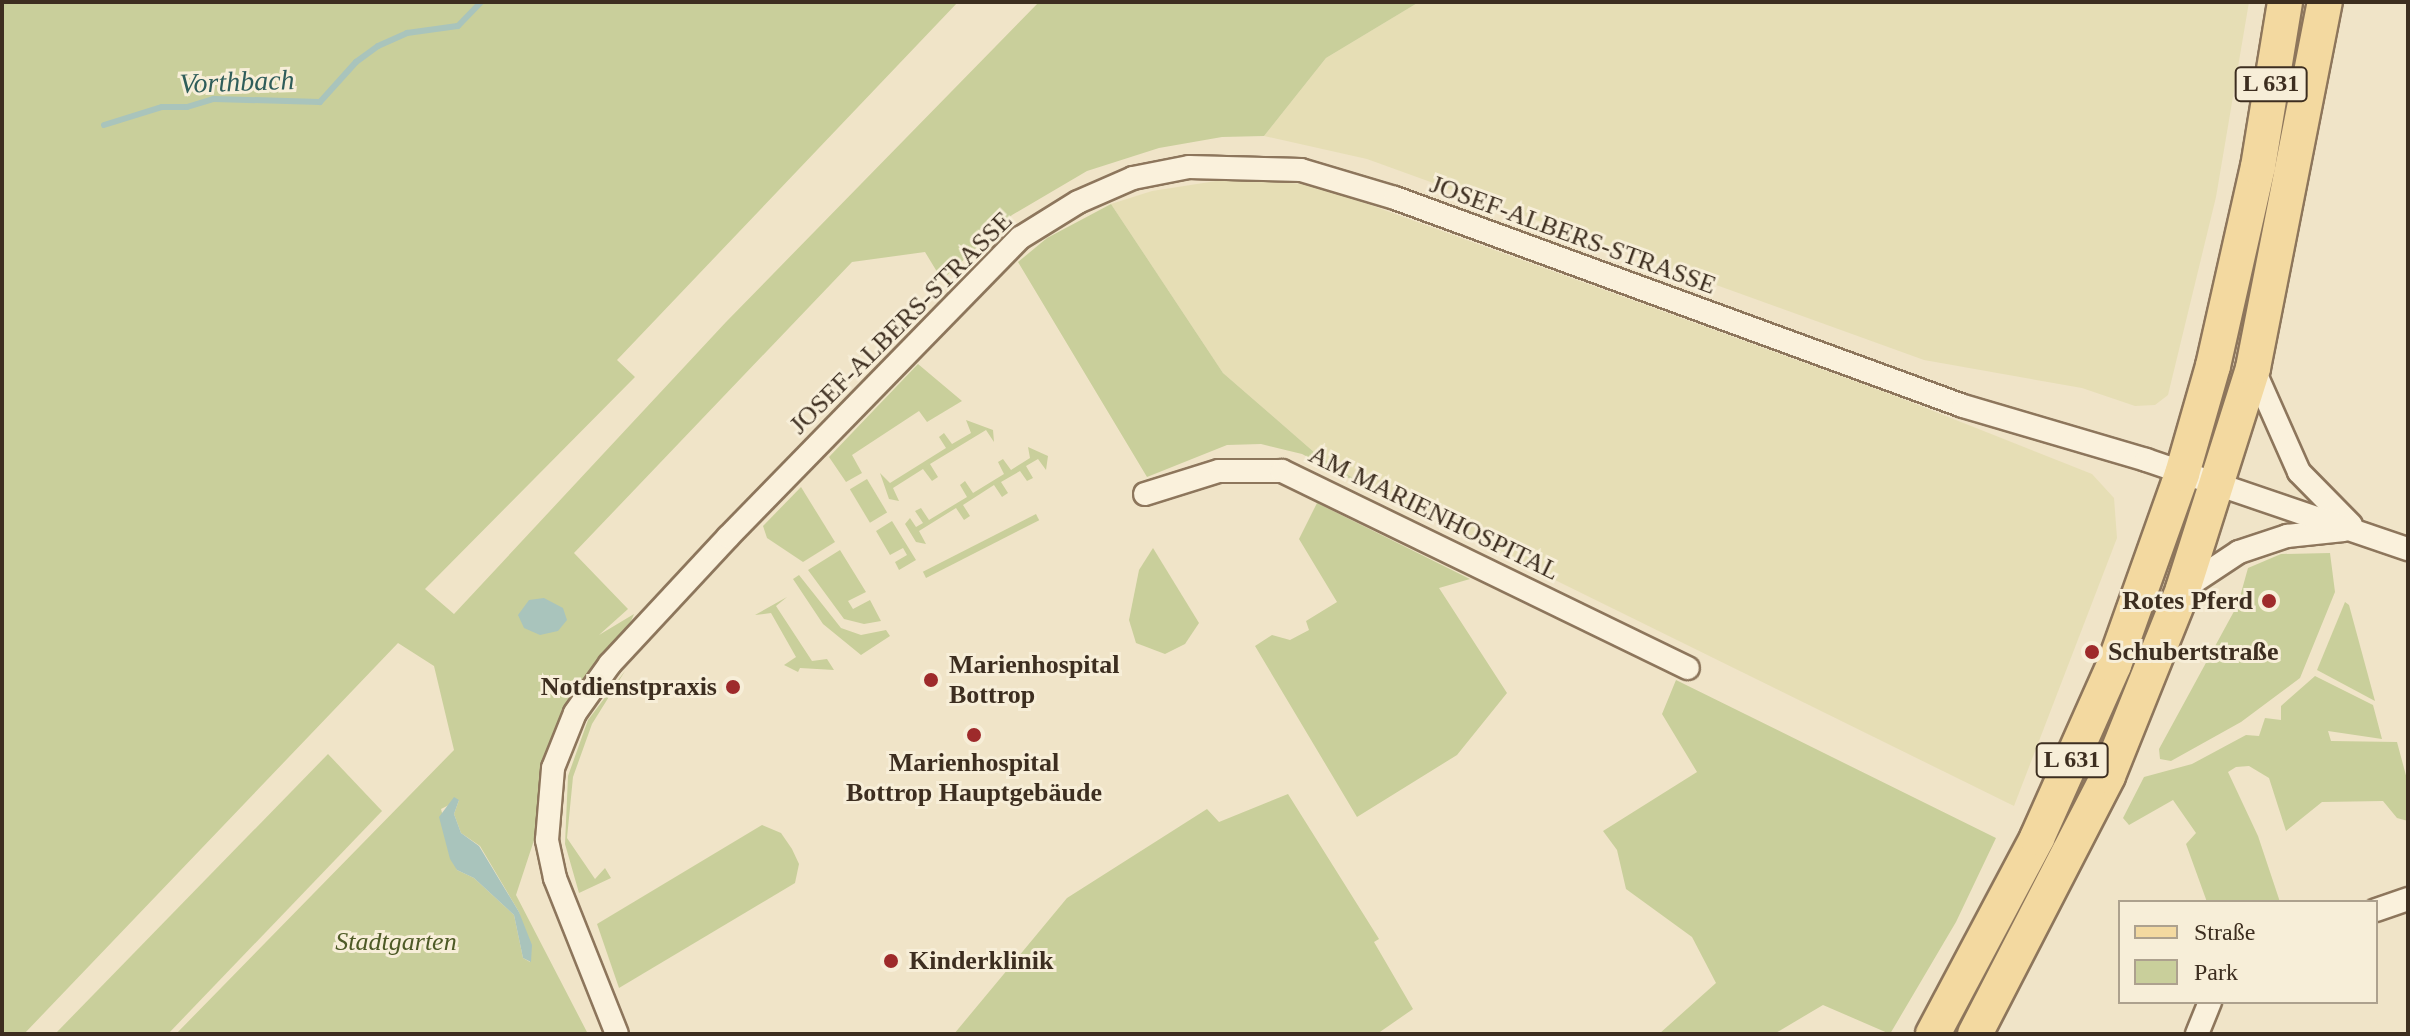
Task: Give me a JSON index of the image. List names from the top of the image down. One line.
{"streets":{"main road":["L 631"],"street":["JOSEF-ALBERS-STRASSE","AM MARIENHOSPITAL"]},"crossings":[["L 631","JOSEF-ALBERS-STRASSE"]],"water":["Vorthbach"],"parks":["Stadtgarten"],"places":["Rotes Pferd","Schubertstraße","Marienhospital Bottrop","Notdienstpraxis","Marienhospital Bottrop Hauptgebäude","Kinderklinik"],"legend":["Straße","Park"]}
